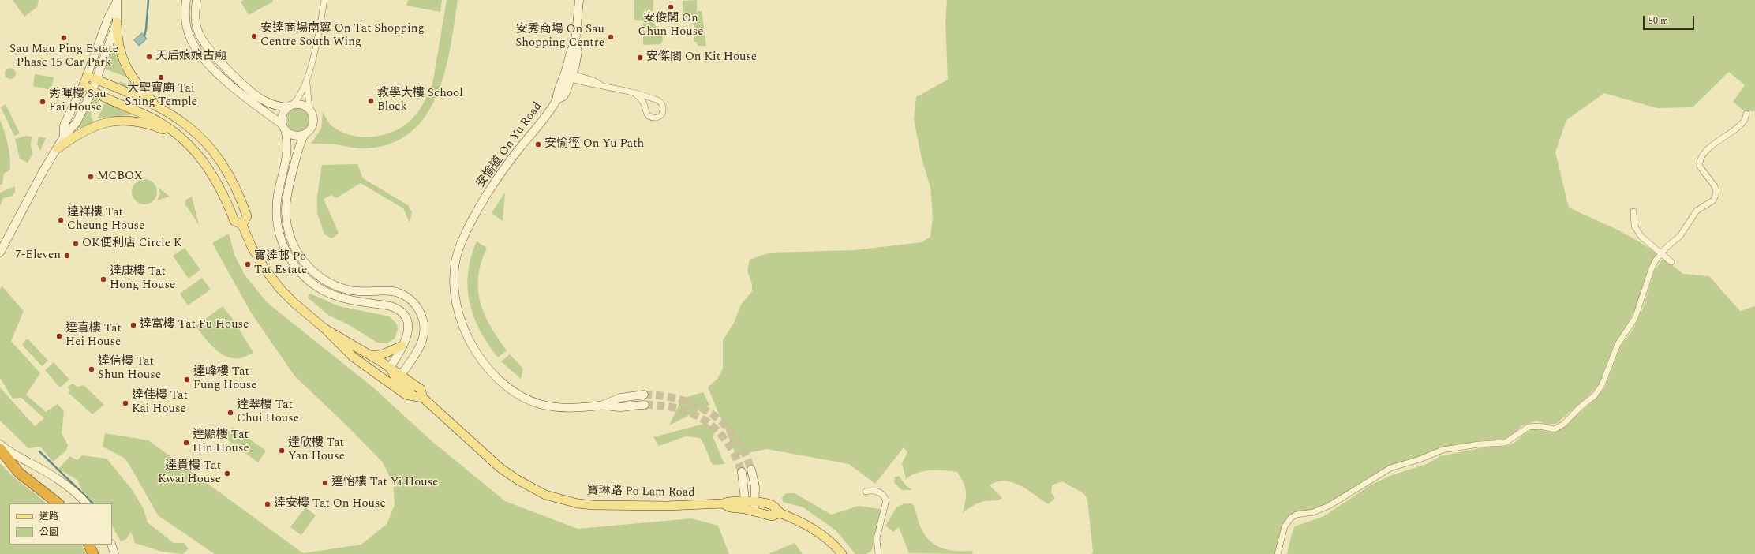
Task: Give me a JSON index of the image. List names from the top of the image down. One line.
{"streets":{"main road":["安愉道 On Yu Road","寶琳路 Po Lam Road"]},"places":["安俊閣 On Chun House","安達商場南翼 On Tat Shopping Centre South Wing","安秀商場 On Sau Shopping Centre","Sau Mau Ping Estate Phase 15 Car Park","天后娘娘古廟","安傑閣 On Kit House","大聖寶廟 Tai Shing Temple","教學大樓 School Block","秀暉樓 Sau Fai House","安愉徑 On Yu Path","MCBOX","達祥樓 Tat Cheung House","OK便利店 Circle K","7-Eleven","寶達邨 Po Tat Estate","達康樓 Tat Hong House","達富樓 Tat Fu House","達喜樓 Tat Hei House","達信樓 Tat Shun House","達峰樓 Tat Fung House","達佳樓 Tat Kai House","達翠樓 Tat Chui House","達顯樓 Tat Hin House","達欣樓 Tat Yan House","達貴樓 Tat Kwai House","達怡樓 Tat Yi House","達安樓 Tat On House"],"legend":["道路","公園"],"scale_bar":"50 m"}
